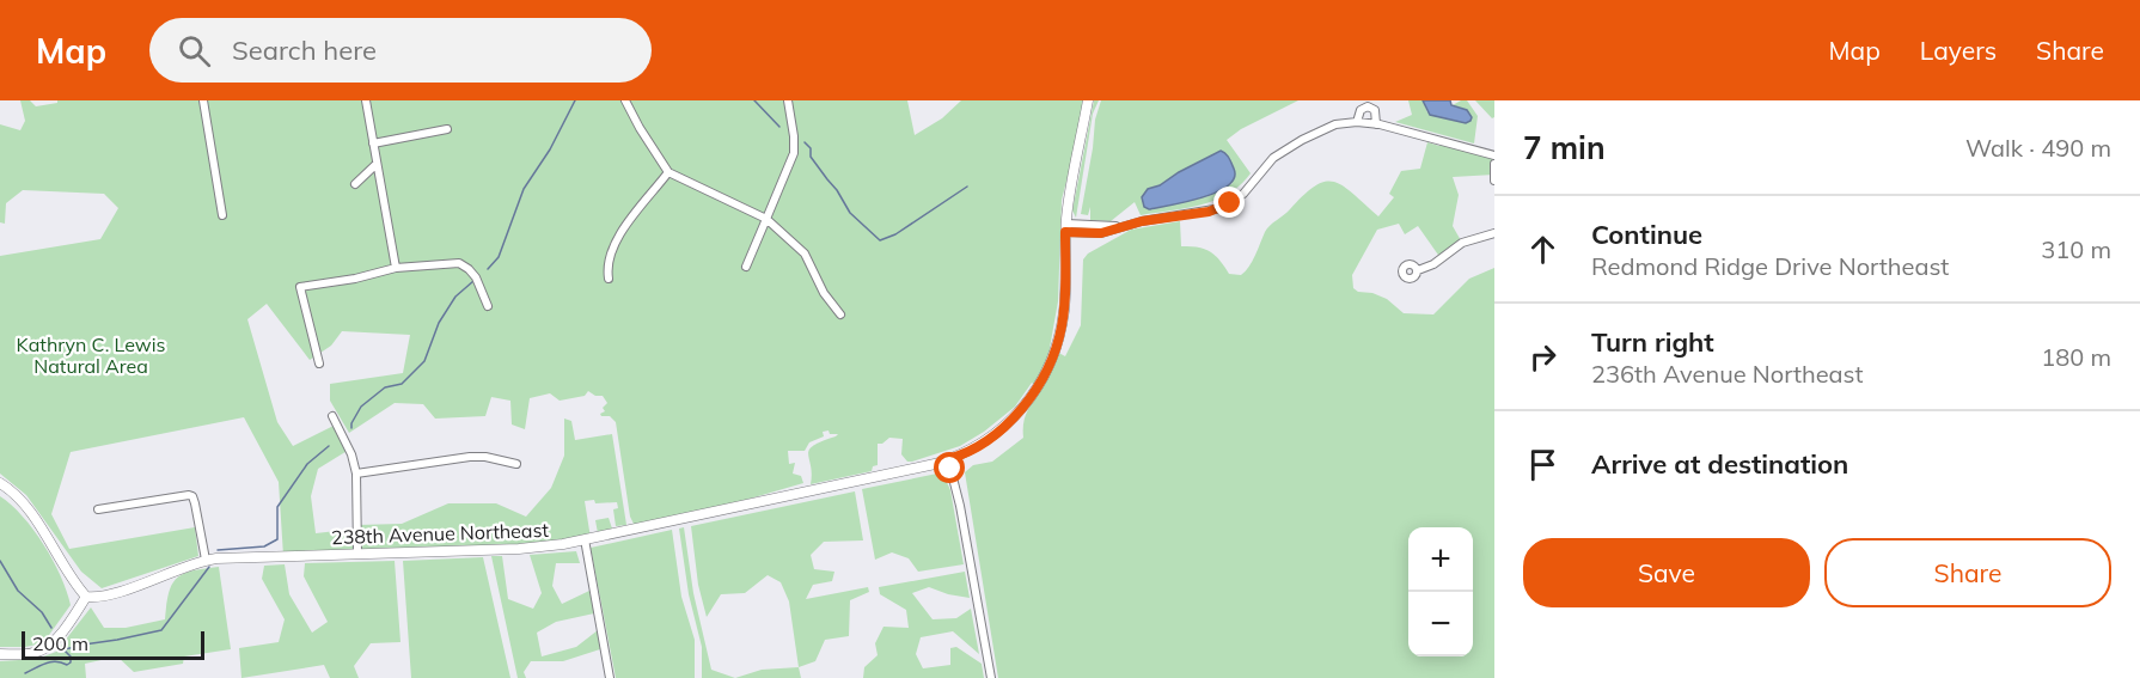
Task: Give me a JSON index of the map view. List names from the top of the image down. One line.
{"streets":{"street":["238th Avenue Northeast"]},"parks":["Kathryn C. Lewis Natural Area"],"scale_bar":"200 m","page":{"header":"Map","search":"Search here","nav":["Map","Layers","Share"],"heading":["7 min","Walk · 490 m"],"list":[["Continue","Redmond Ridge Drive Northeast","310 m"],["Turn right","236th Avenue Northeast","180 m"],"Arrive at destination"],"buttons":["Save","Share"],"map_buttons":["+","−"],"scale":"200 m"}}
